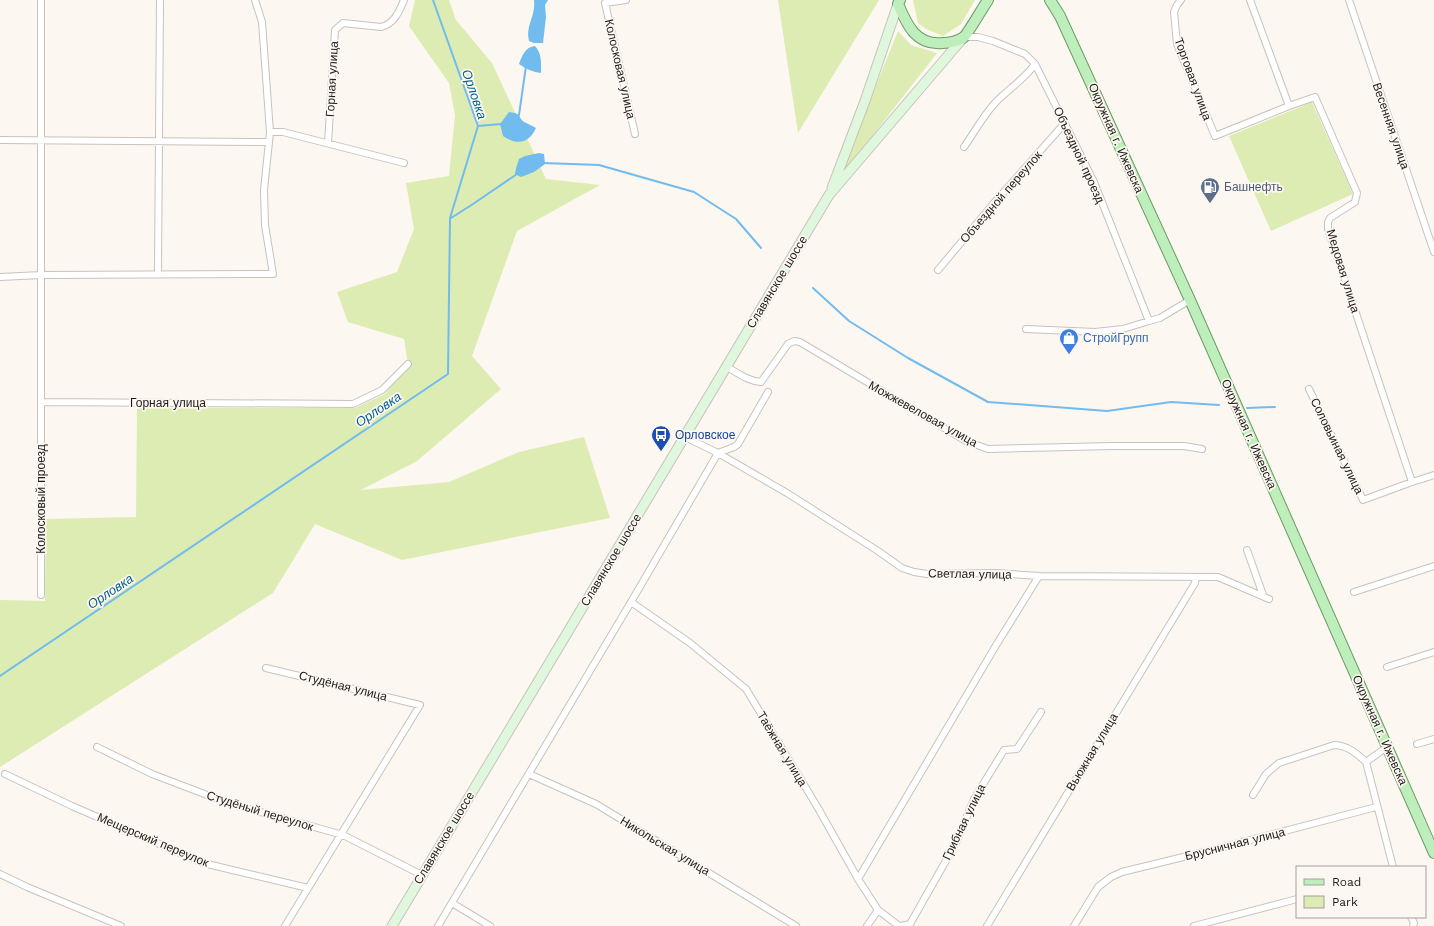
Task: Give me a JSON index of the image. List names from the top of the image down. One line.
{"streets":{"main road":["Окружная г. Ижевска","Славянское шоссе"],"street":["Колосковая улица","Горная улица","Торговая улица","Весенняя улица","Объездной проезд","Объездной переулок","Медовая улица","Можжевеловая улица","Соловьиная улица","Колосковый проезд","Светлая улица","Студёная улица","Таёжная улица","Вьюжная улица","Студёный переулок","Грибная улица","Мещерский переулок","Брусничная улица","Никольская улица"]},"crossings":[["Горная улица","Колосковый проезд"],["Торговая улица","Медовая улица"],["Объездной проезд","Объездной переулок"],["Объездной проезд","Славянское шоссе"],["Медовая улица","Соловьиная улица"],["Славянское шоссе","Можжевеловая улица"],["Славянское шоссе","Светлая улица"],["Славянское шоссе","Студёный переулок"],["Светлая улица","Вьюжная улица"],["Студёная улица","Студёный переулок"],["Таёжная улица","Грибная улица"]],"water":["Орловка"],"places":{"fuel station":["Башнефть"],"shop":["СтройГрупп"],"bus stop":["Орловское"]},"legend":["Road","Park"]}
